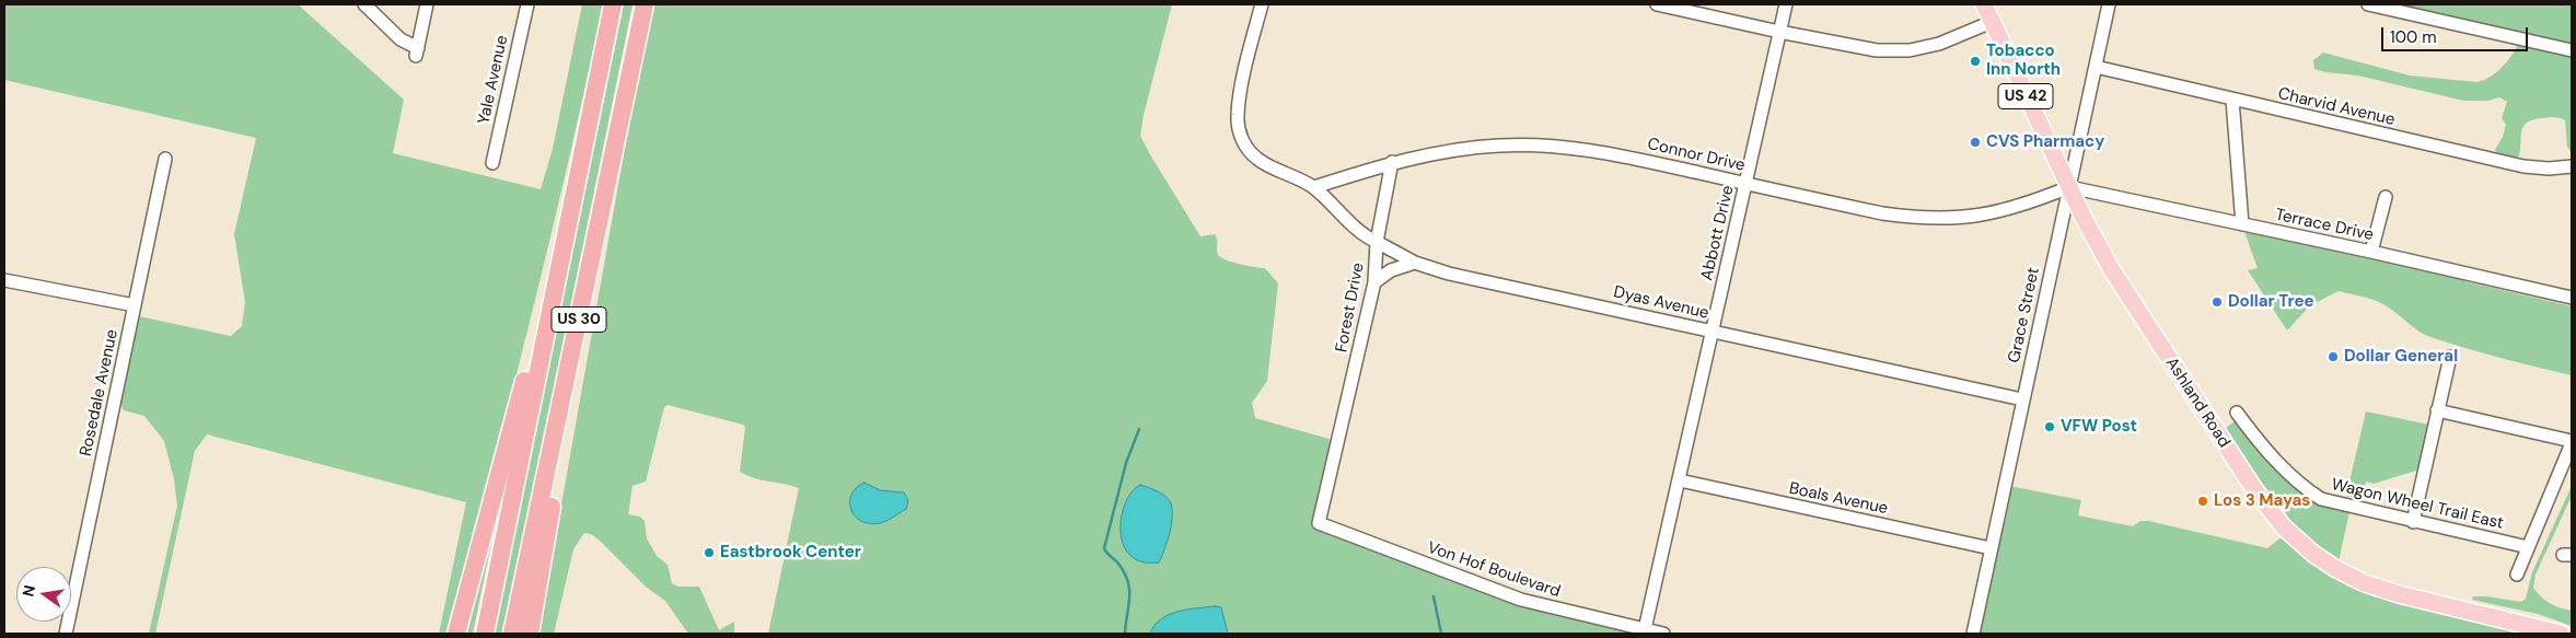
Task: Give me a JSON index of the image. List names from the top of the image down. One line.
{"streets":{"highway":["US 30"],"main road":["US 42","Ashland Road"],"street":["Yale Avenue","Charvid Avenue","Connor Drive","Terrace Drive","Abbott Drive","Dyas Avenue","Forest Drive","Grace Street","Rosedale Avenue","Boals Avenue","Wagon Wheel Trail East","Von Hof Boulevard"]},"crossings":[["Charvid Avenue","Grace Street"],["Connor Drive","Terrace Drive"],["Connor Drive","Abbott Drive"],["Connor Drive","Forest Drive"],["Connor Drive","Grace Street"],["Connor Drive","Ashland Road"],["Terrace Drive","Grace Street"],["Terrace Drive","Ashland Road"],["Abbott Drive","Dyas Avenue"],["Abbott Drive","Boals Avenue"],["Abbott Drive","Von Hof Boulevard"],["Dyas Avenue","Forest Drive"],["Dyas Avenue","Grace Street"],["Forest Drive","Von Hof Boulevard"],["Grace Street","Ashland Road"],["Grace Street","Boals Avenue"]],"places":["Tobacco Inn North","CVS Pharmacy","Dollar Tree","Dollar General","VFW Post","Los 3 Mayas","Eastbrook Center"],"scale_bar":"100 m","north":"left"}
